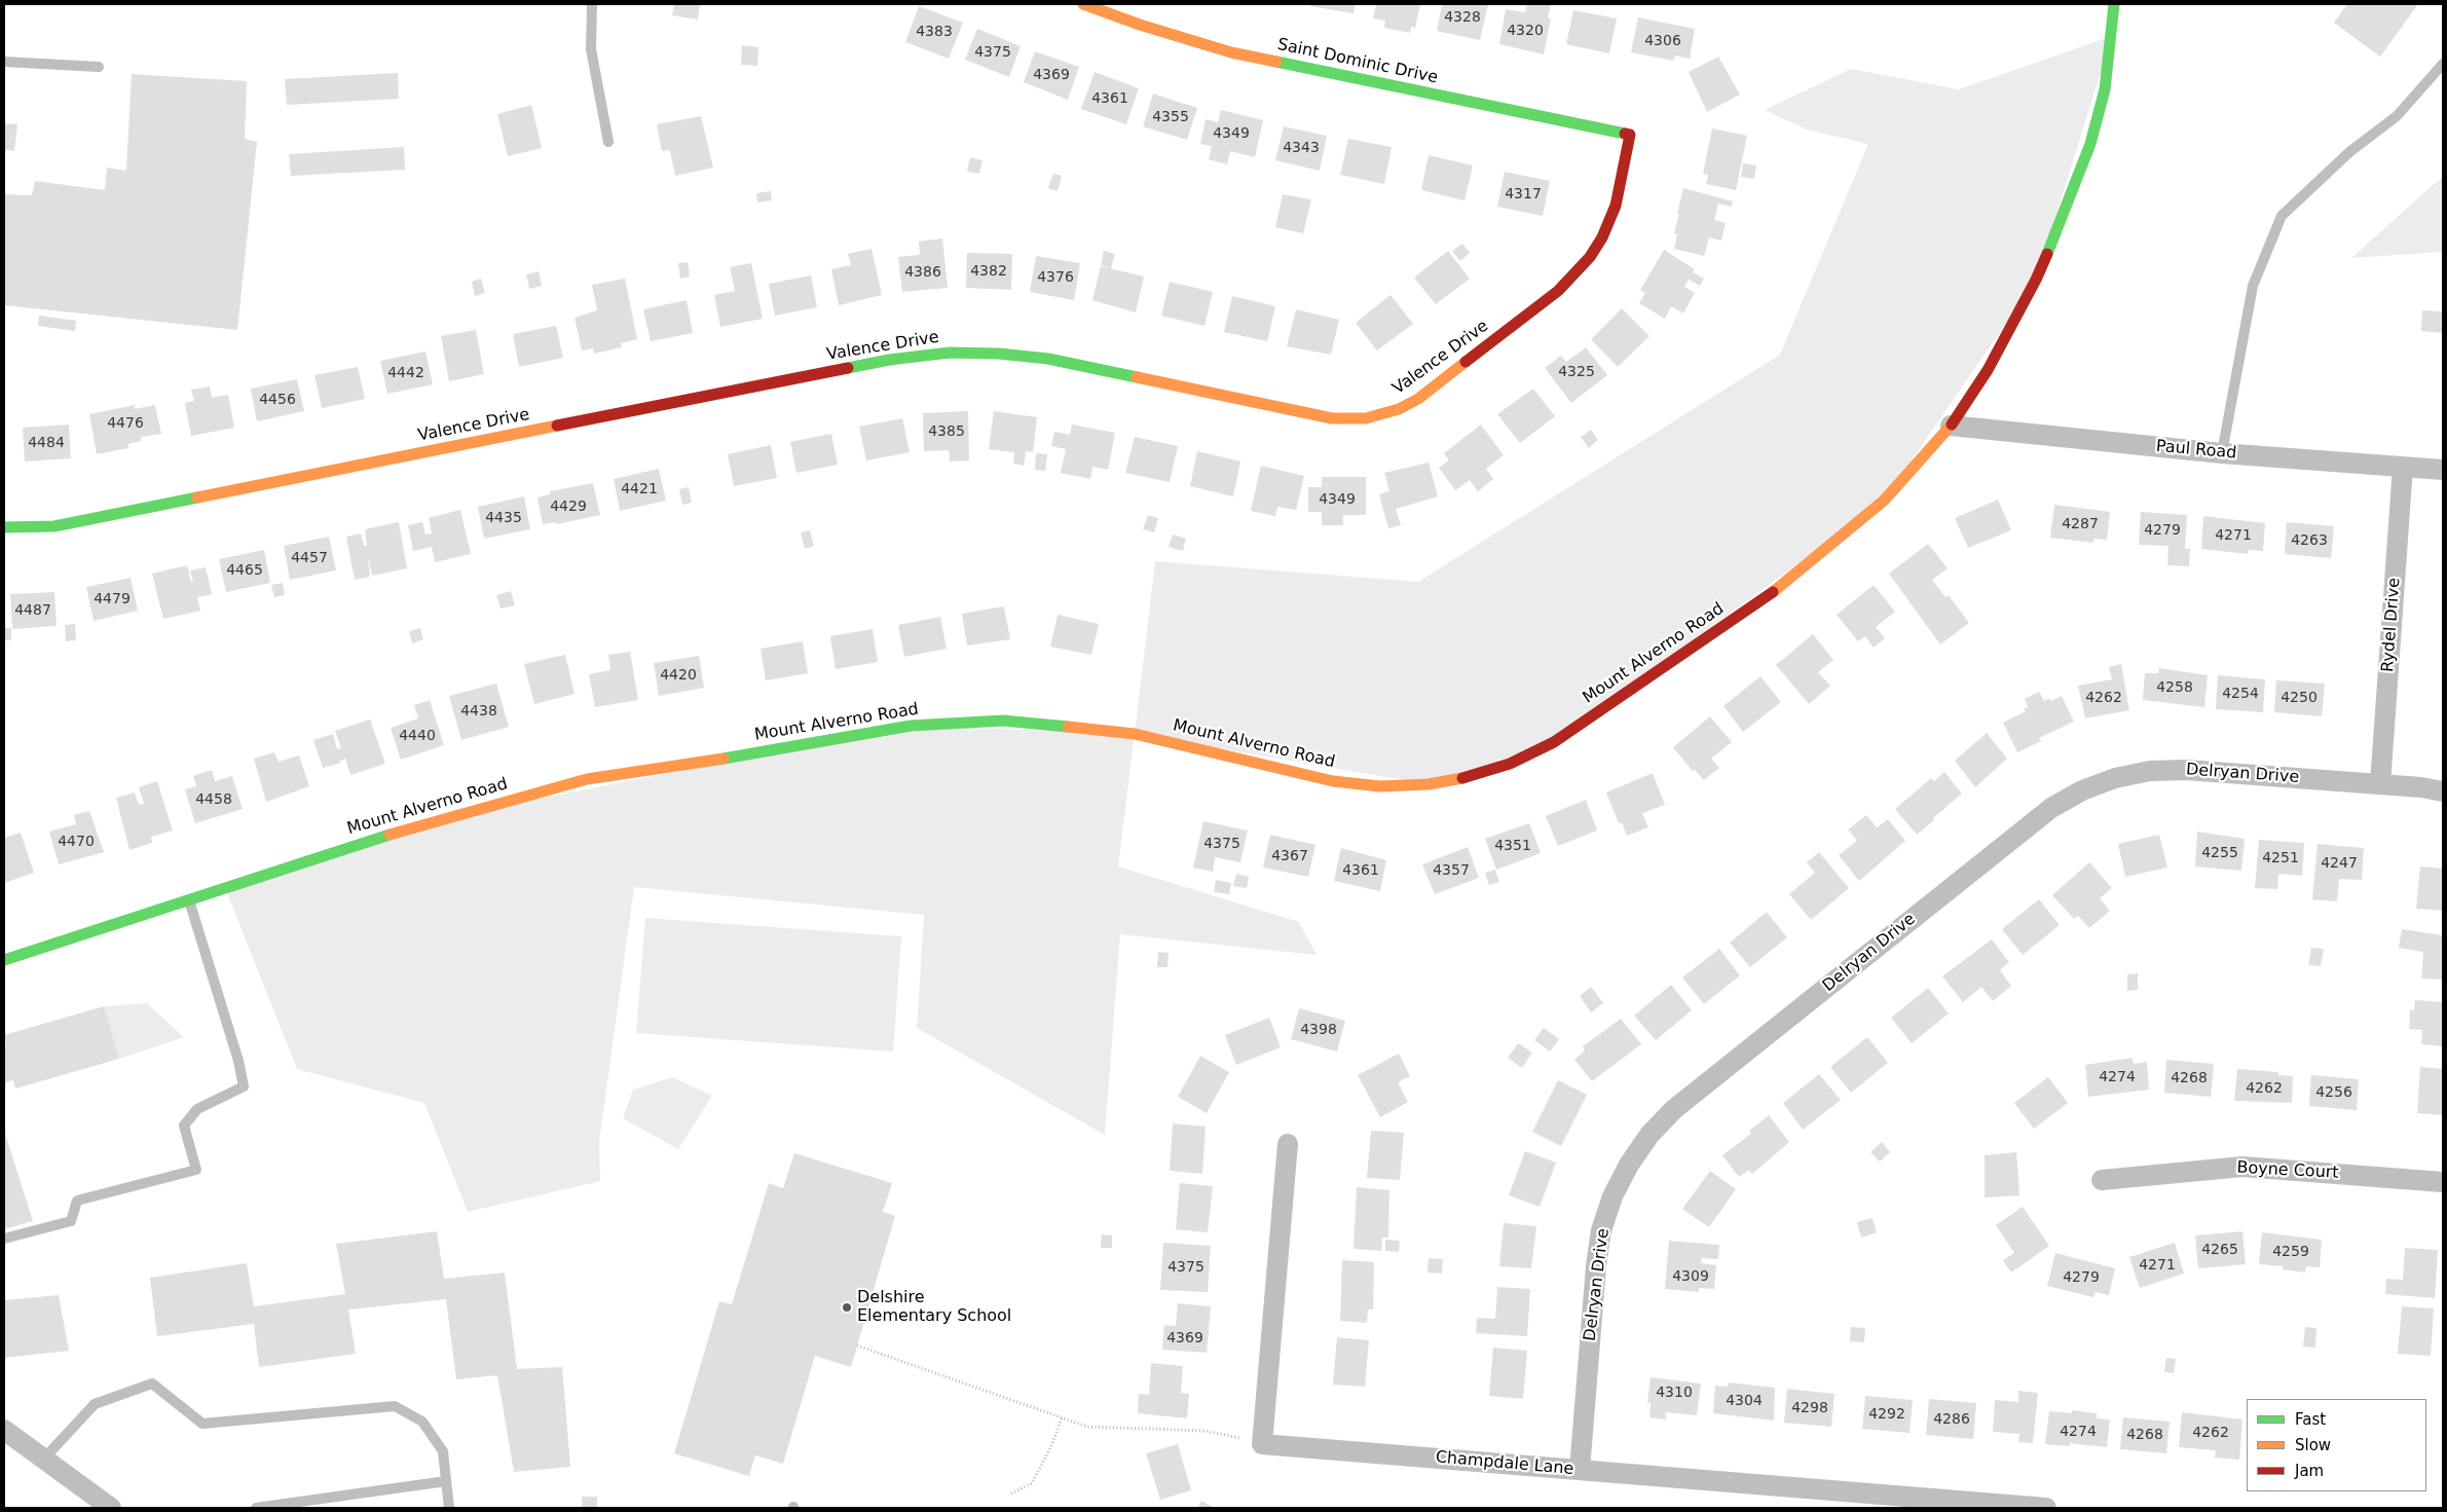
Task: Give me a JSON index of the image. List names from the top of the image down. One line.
{"streets":{"street":["Saint Dominic Drive","Valence Drive","Paul Road","Rydel Drive","Mount Alverno Road","Delryan Drive","Boyne Court","Champdale Lane"]},"crossings":[["Saint Dominic Drive","Valence Drive"],["Paul Road","Rydel Drive"],["Paul Road","Mount Alverno Road"],["Rydel Drive","Delryan Drive"],["Delryan Drive","Champdale Lane"]],"places":["Delshire Elementary School"],"house_numbers":["4328","4320","4383","4306","4375","4369","4361","4355","4349","4343","4317","4382","4386","4376","4325","4442","4456","4476","4385","4484","4421","4349","4429","4435","4287","4279","4271","4263","4457","4465","4479","4487","4420","4258","4254","4262","4250","4438","4440","4458","4470","4375","4351","4255","4367","4251","4247","4361","4357","4398","4274","4268","4262","4256","4265","4259","4271","4375","4309","4279","4369","4310","4304","4298","4292","4286","4274","4262","4268"],"legend":["Fast","Slow","Jam"]}
